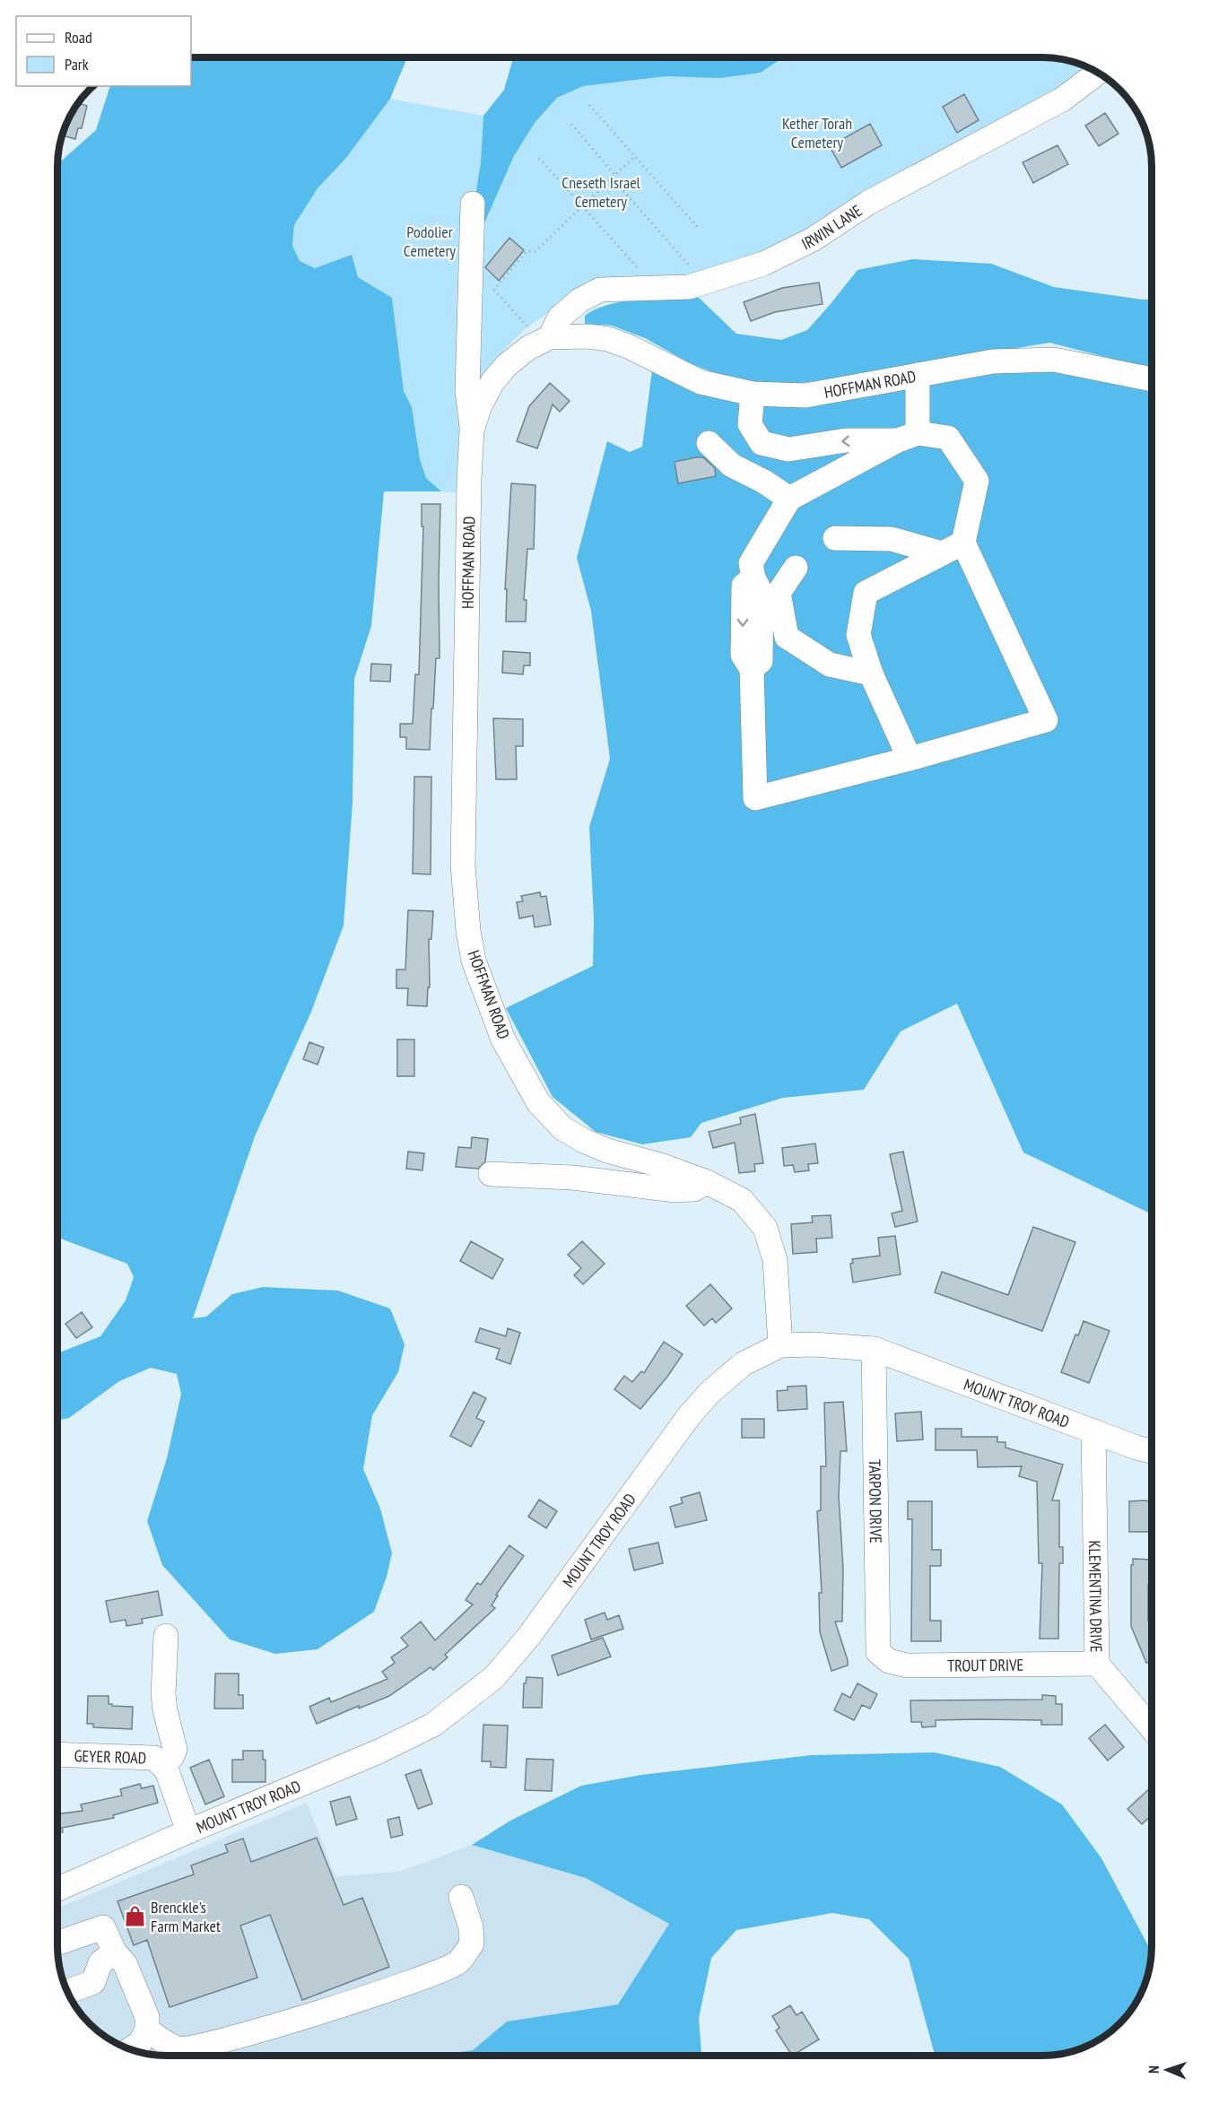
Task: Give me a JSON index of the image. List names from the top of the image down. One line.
{"streets":{"street":["IRWIN LANE","HOFFMAN ROAD","MOUNT TROY ROAD","TARPON DRIVE","KLEMENTINA DRIVE","TROUT DRIVE","GEYER ROAD"]},"crossings":[["IRWIN LANE","HOFFMAN ROAD"],["HOFFMAN ROAD","MOUNT TROY ROAD"],["MOUNT TROY ROAD","TARPON DRIVE"],["MOUNT TROY ROAD","KLEMENTINA DRIVE"],["MOUNT TROY ROAD","GEYER ROAD"],["TARPON DRIVE","TROUT DRIVE"],["KLEMENTINA DRIVE","TROUT DRIVE"]],"parks":["Kether Torah Cemetery","Cneseth Israel Cemetery","Podolier Cemetery"],"places":{"shop":["Brenckle's Farm Market"]},"legend":["Road","Park"],"north":"left"}
